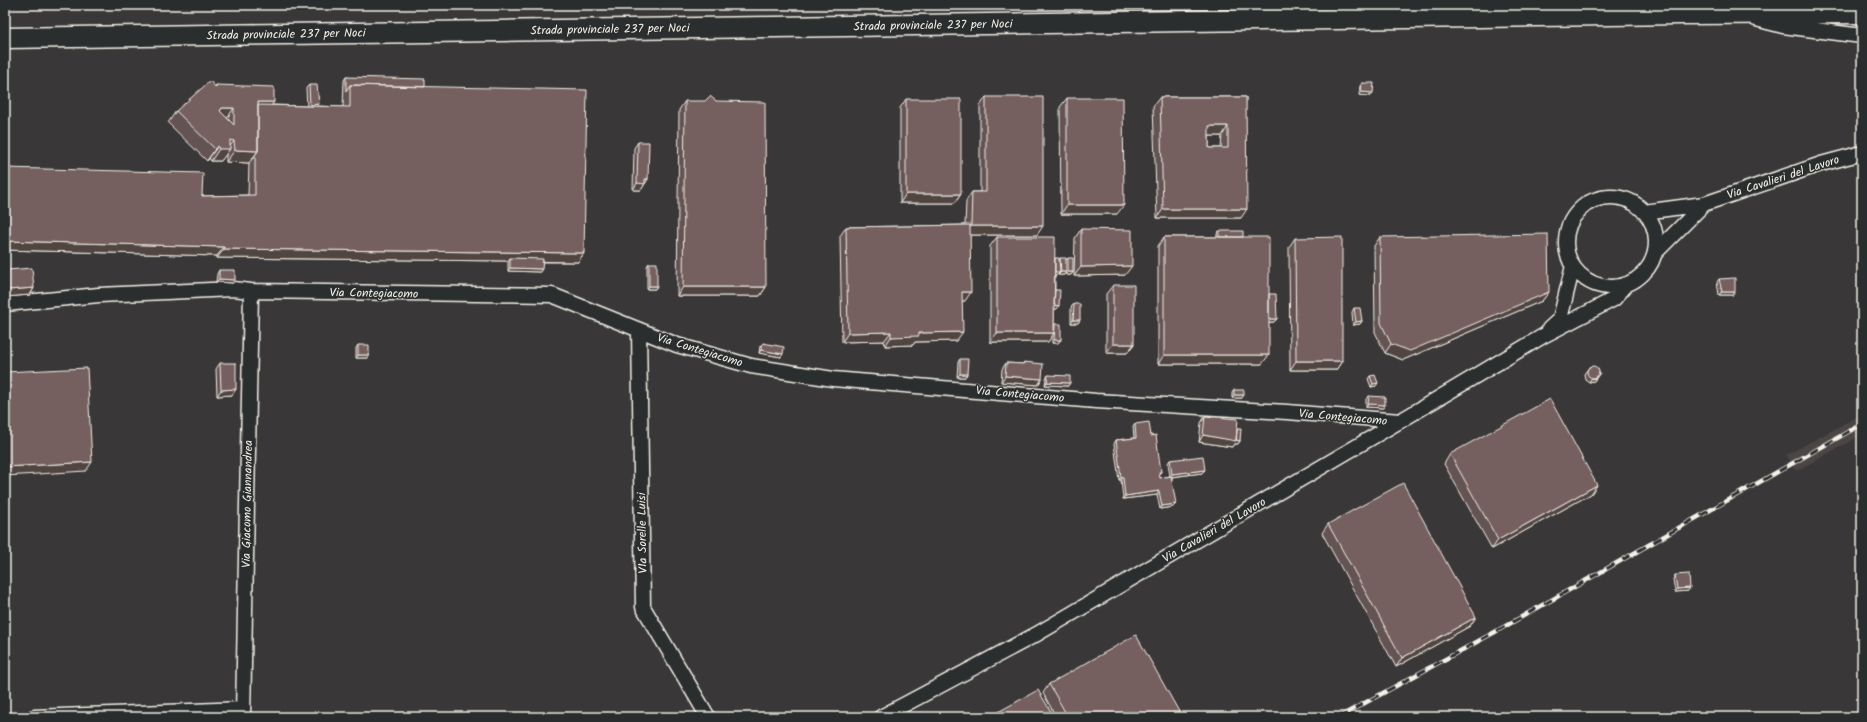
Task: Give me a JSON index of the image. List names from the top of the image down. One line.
{"streets":{"main road":["Strada provinciale 237 per Noci"],"street":["Via Cavalieri del Lavoro","Via Contegiacomo","Via Giacomo Giannandrea","VIa Sorelle Luisi"]},"crossings":[["Via Cavalieri del Lavoro","Via Contegiacomo"],["Via Contegiacomo","Via Giacomo Giannandrea"],["Via Contegiacomo","VIa Sorelle Luisi"]]}
